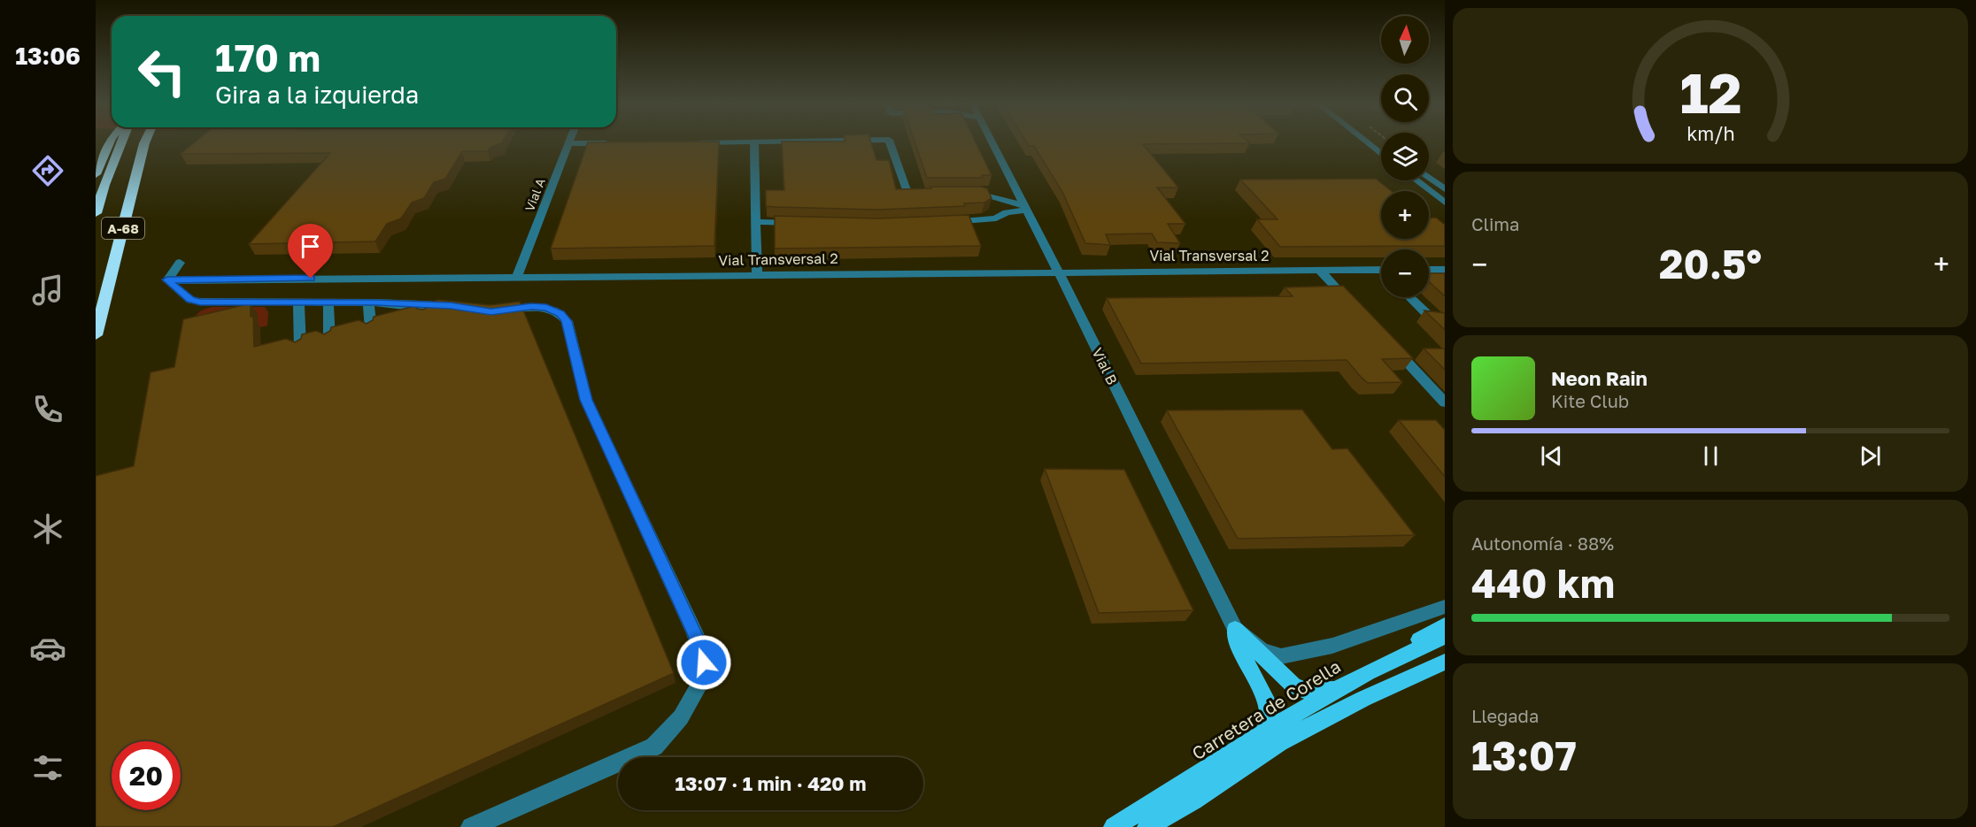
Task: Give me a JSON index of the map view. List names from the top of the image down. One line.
{"streets":{"highway":["A-68"],"main road":["Carretera de Corella"],"street":["Vial A","Vial Transversal 2","Vial B"]},"crossings":[["Vial A","Vial Transversal 2"],["Vial Transversal 2","Vial B"],["Vial B","Carretera de Corella"]],"north":"top","page":{"tabs":"13:06","map_buttons":["+","−"],"turn":["170 m","Gira a la izquierda"],"tile":["Clima",["Autonomía · 88%","440 km"],["Llegada","13:07"]],"heat":["−","20.5°","+"],"song":["Neon Rain","Kite Club"],"limit":"20","trip":"13:07 · 1 min · 420 m","gauge":["12","km/h"]}}
